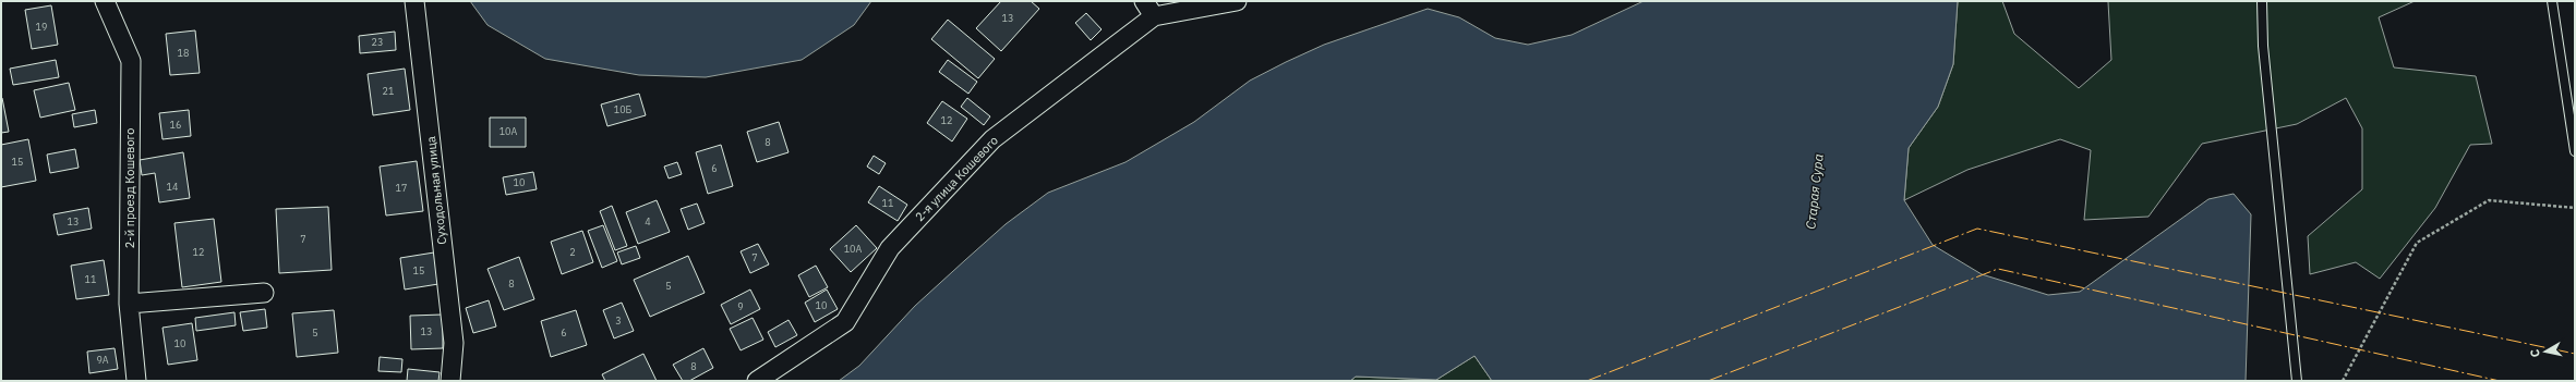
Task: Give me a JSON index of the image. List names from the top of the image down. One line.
{"streets":{"street":["2-я улица Кошевого","2-й проезд Кошевого","Суходольная улица"]},"water":["Старая Сура"],"house_numbers":["13","19","23","18","21","10Б","12","16","10А","8","15","6","10","14","17","11","13","4","7","10А","12","2","7","15","11","8","5","10","9","3","13","5","6","10","9А","8"],"north":"left"}
